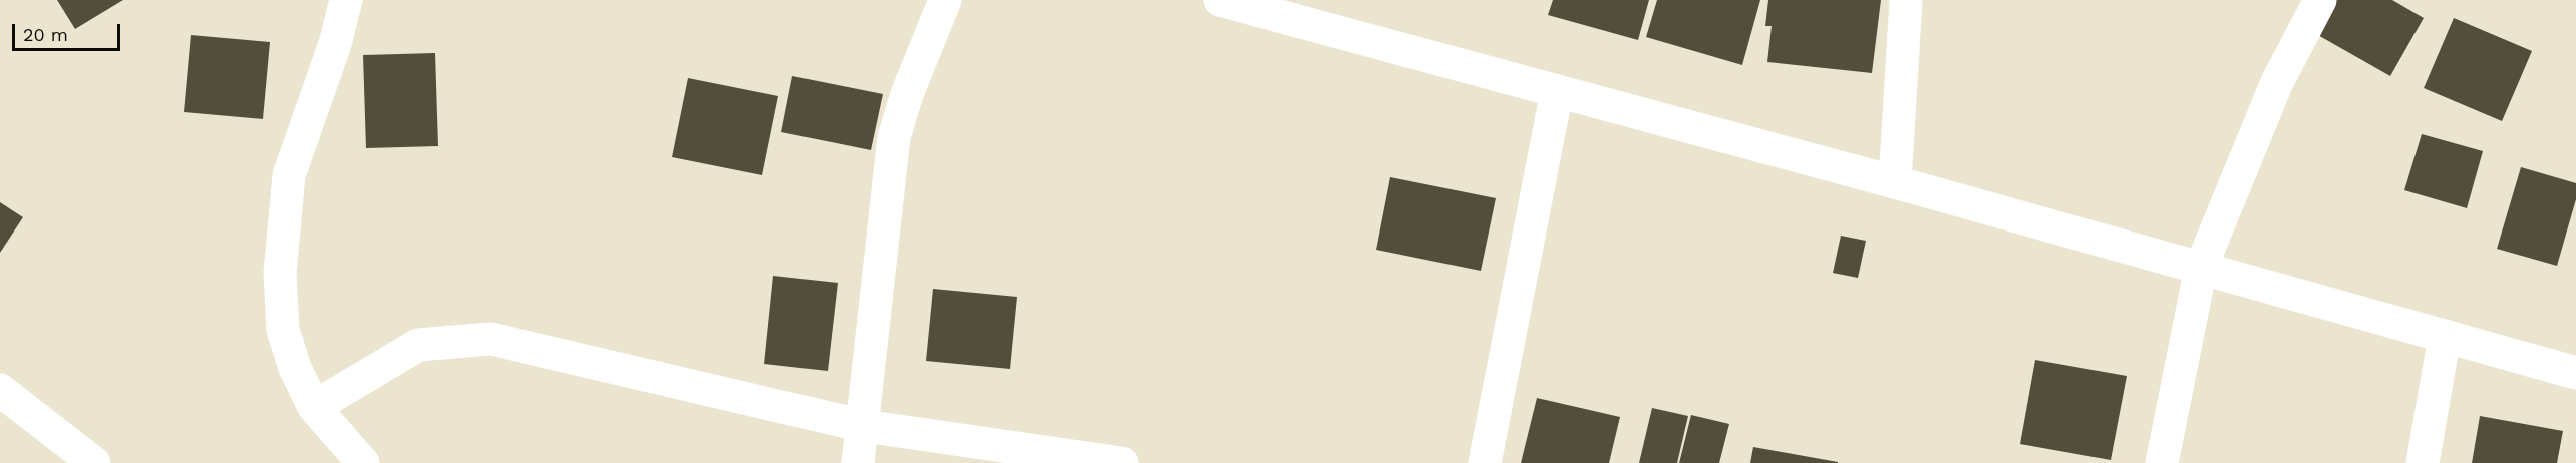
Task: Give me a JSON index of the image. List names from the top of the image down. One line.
{"scale_bar":"20 m"}
